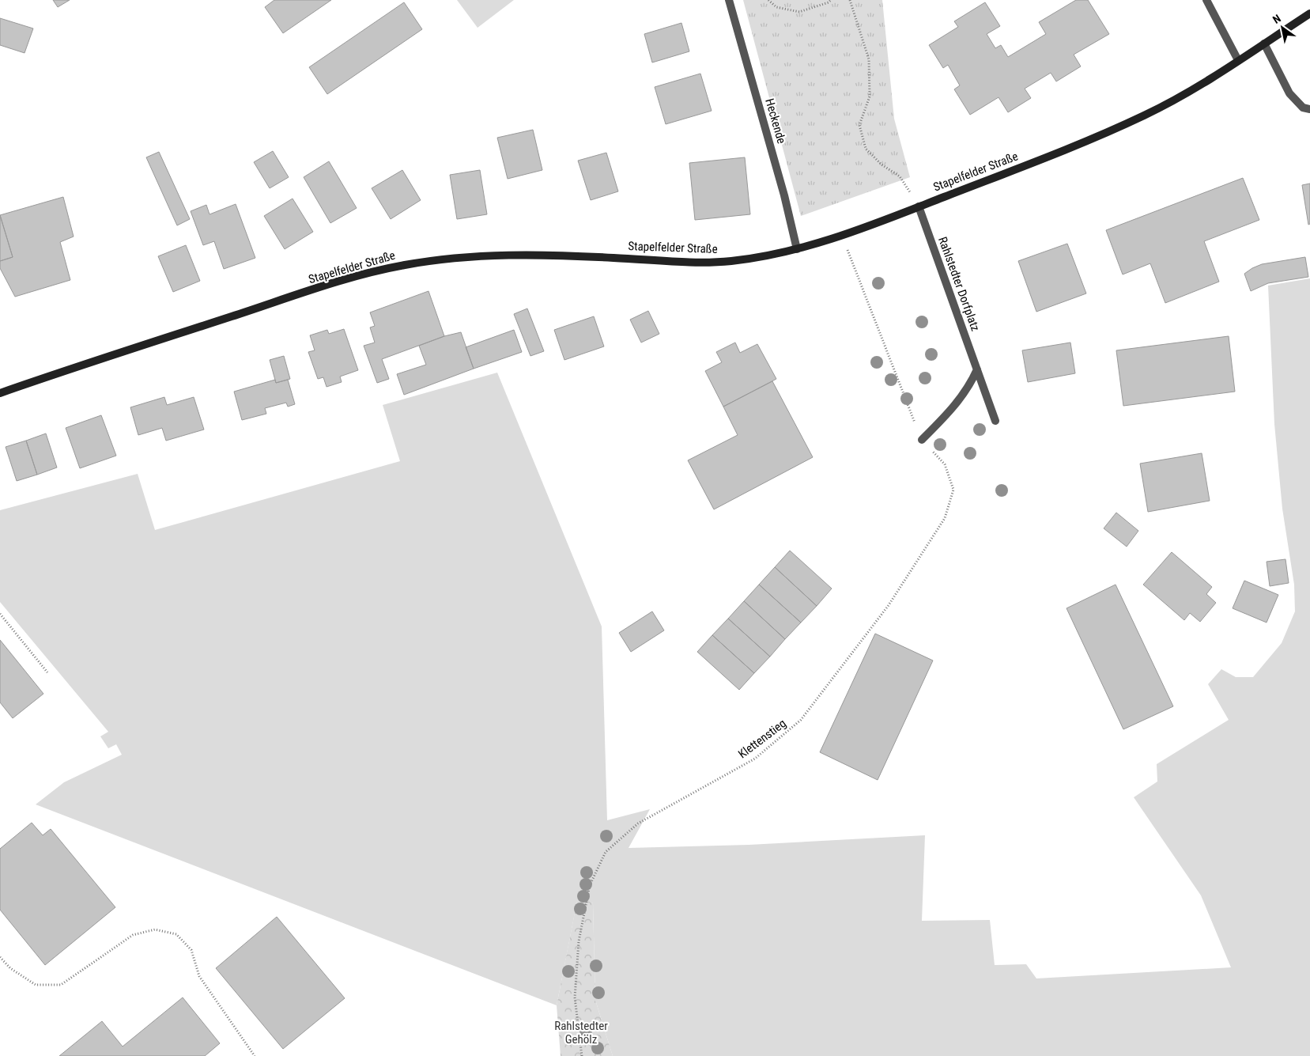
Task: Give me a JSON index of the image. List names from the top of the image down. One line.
{"streets":{"street":["Heckende","Stapelfelder Straße","Rahlstedter Dorfplatz"],"path":["Klettenstieg"]},"crossings":[["Heckende","Stapelfelder Straße"],["Stapelfelder Straße","Rahlstedter Dorfplatz"]],"parks":["Rahlstedter Gehölz"],"north":"top left"}
